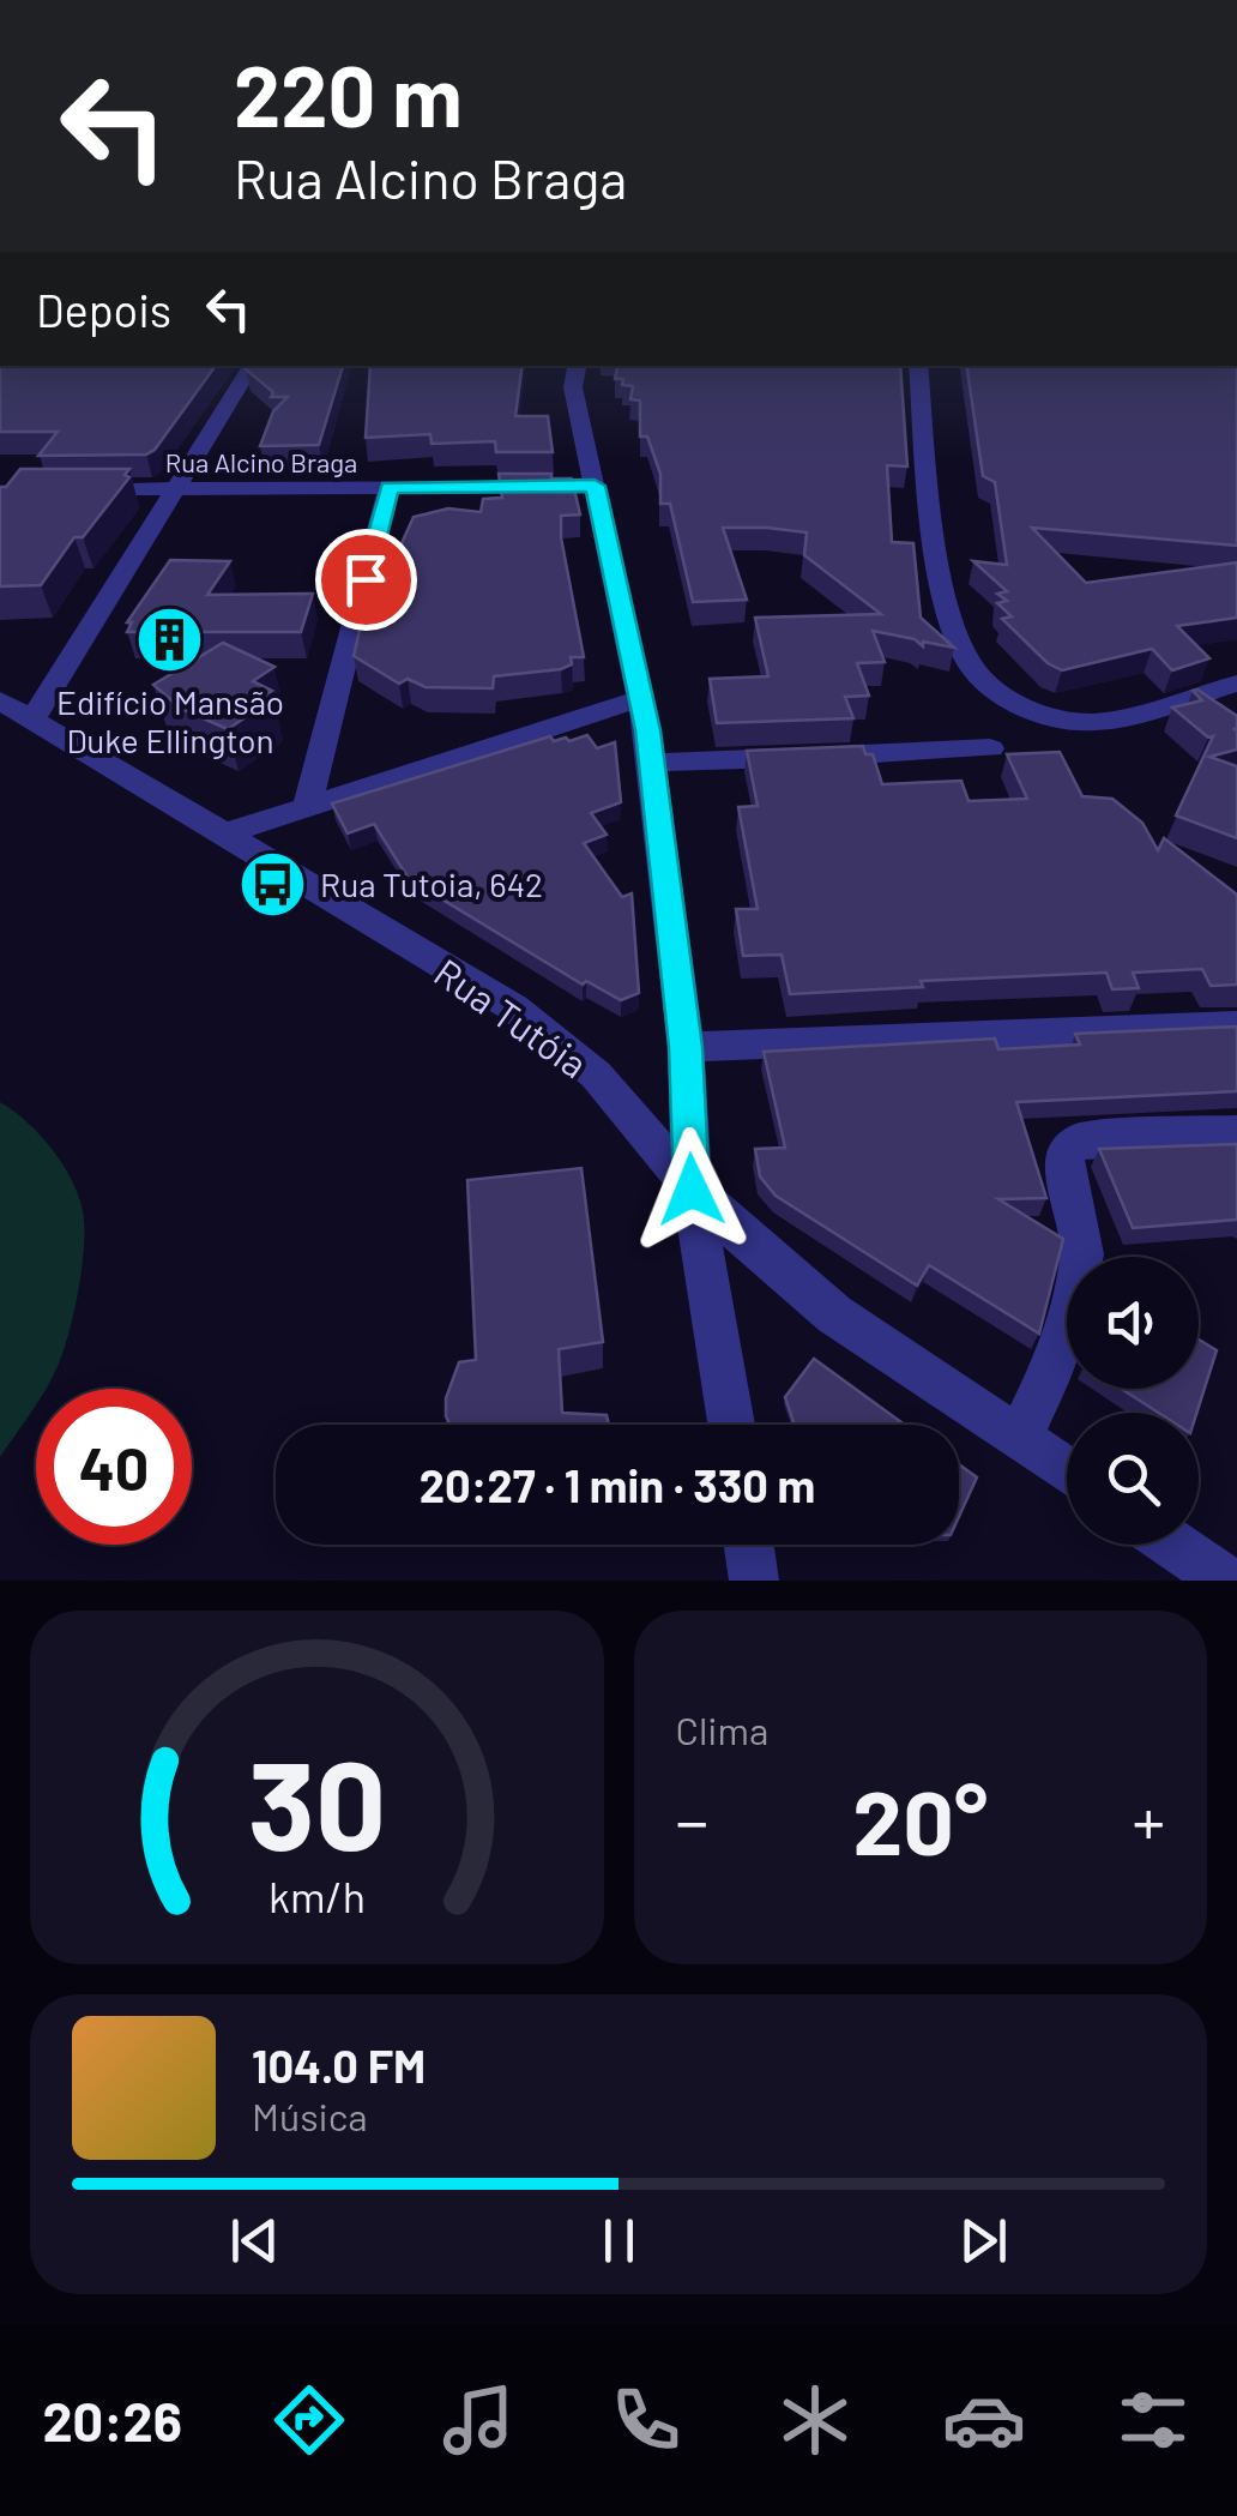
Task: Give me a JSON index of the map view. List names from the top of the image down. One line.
{"streets":{"street":["Rua Alcino Braga","Rua Tutóia"]},"places":{"building":["Edifício Mansão Duke Ellington"],"bus stop":["Rua Tutoia, 642"]},"page":{"turn":["220 m","Rua Alcino Braga"],"then":"Depois","limit":"40","trip":"20:27 · 1 min · 330 m","tile":"Clima","heat":["−","20°","+"],"song":["104.0 FM","Música"],"tabs":"20:26","gauge":["30","km/h"]}}
